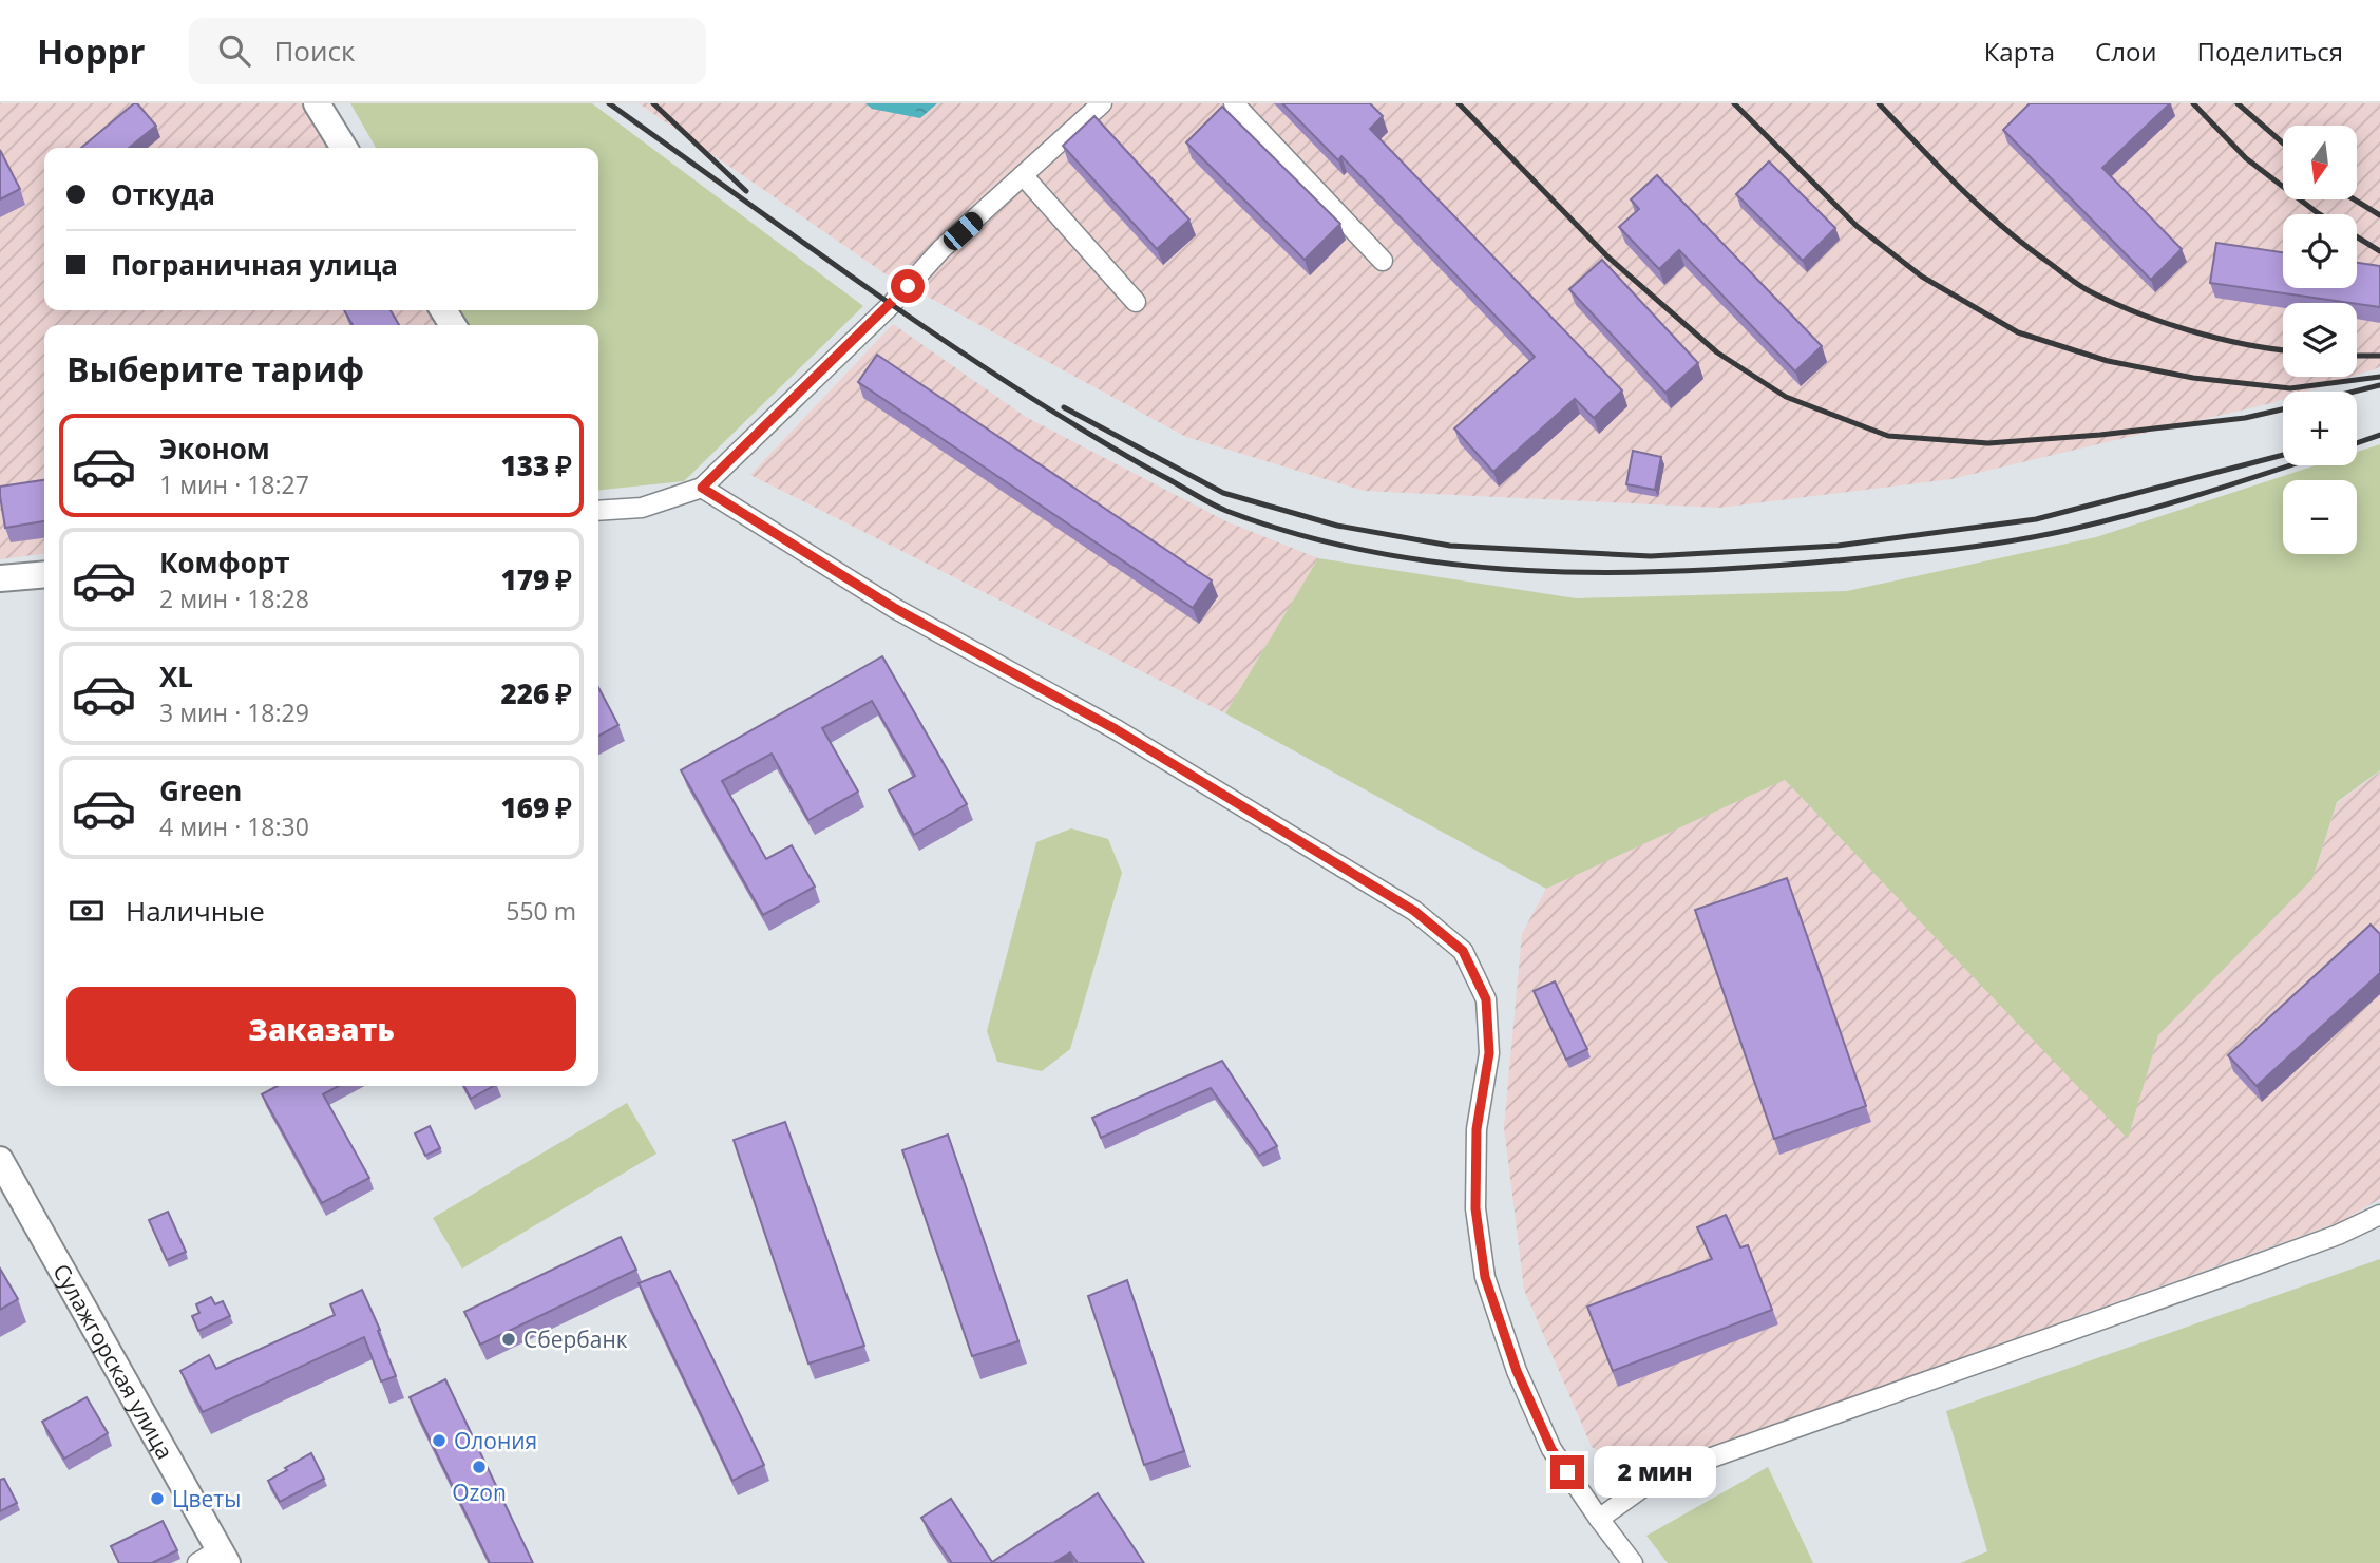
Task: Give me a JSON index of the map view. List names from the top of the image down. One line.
{"streets":{"main road":["Сулажгорская улица"]},"places":["Сбербанк","Олония","Ozon","Цветы"],"north":"bottom","page":{"header":"Hoppr","search":"Поиск","nav":["Карта","Слои","Поделиться"],"map_buttons":["+","−"],"banner":["Откуда","Пограничная улица"],"heading":"Выберите тариф","list":[{"name":"Эконом","note":"1 мин · 18:27","value":"133 ₽"},{"name":"Комфорт","note":"2 мин · 18:28","value":"179 ₽"},{"name":"XL","note":"3 мин · 18:29","value":"226 ₽"},{"name":"Green","note":"4 мин · 18:30","value":"169 ₽"}],"pay":["Наличные","550 m"],"buttons":"Заказать","bubble":"2 мин"}}
